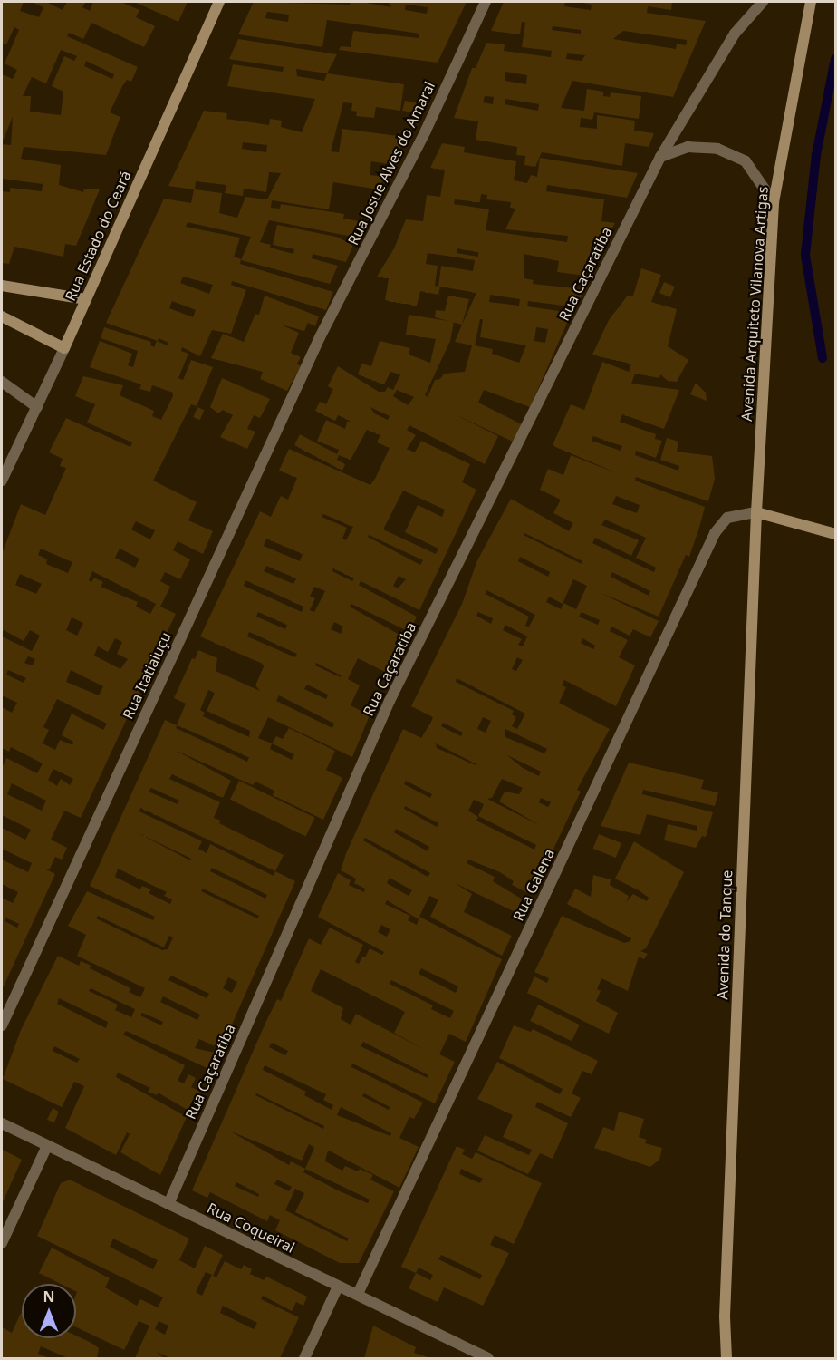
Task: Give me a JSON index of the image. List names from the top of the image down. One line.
{"streets":{"main road":["Rua Estado do Ceará","Avenida Arquiteto Vilanova Artigas","Avenida do Tanque"],"street":["Rua Josue Alves do Amaral","Rua Caçaratiba","Rua Itatiaiuçu","Rua Galena","Rua Coqueiral"]},"crossings":[["Rua Josue Alves do Amaral","Rua Itatiaiuçu"],["Rua Caçaratiba","Rua Coqueiral"],["Avenida Arquiteto Vilanova Artigas","Rua Galena"],["Avenida Arquiteto Vilanova Artigas","Avenida do Tanque"],["Rua Galena","Avenida do Tanque"],["Rua Galena","Rua Coqueiral"]],"north":"top"}
